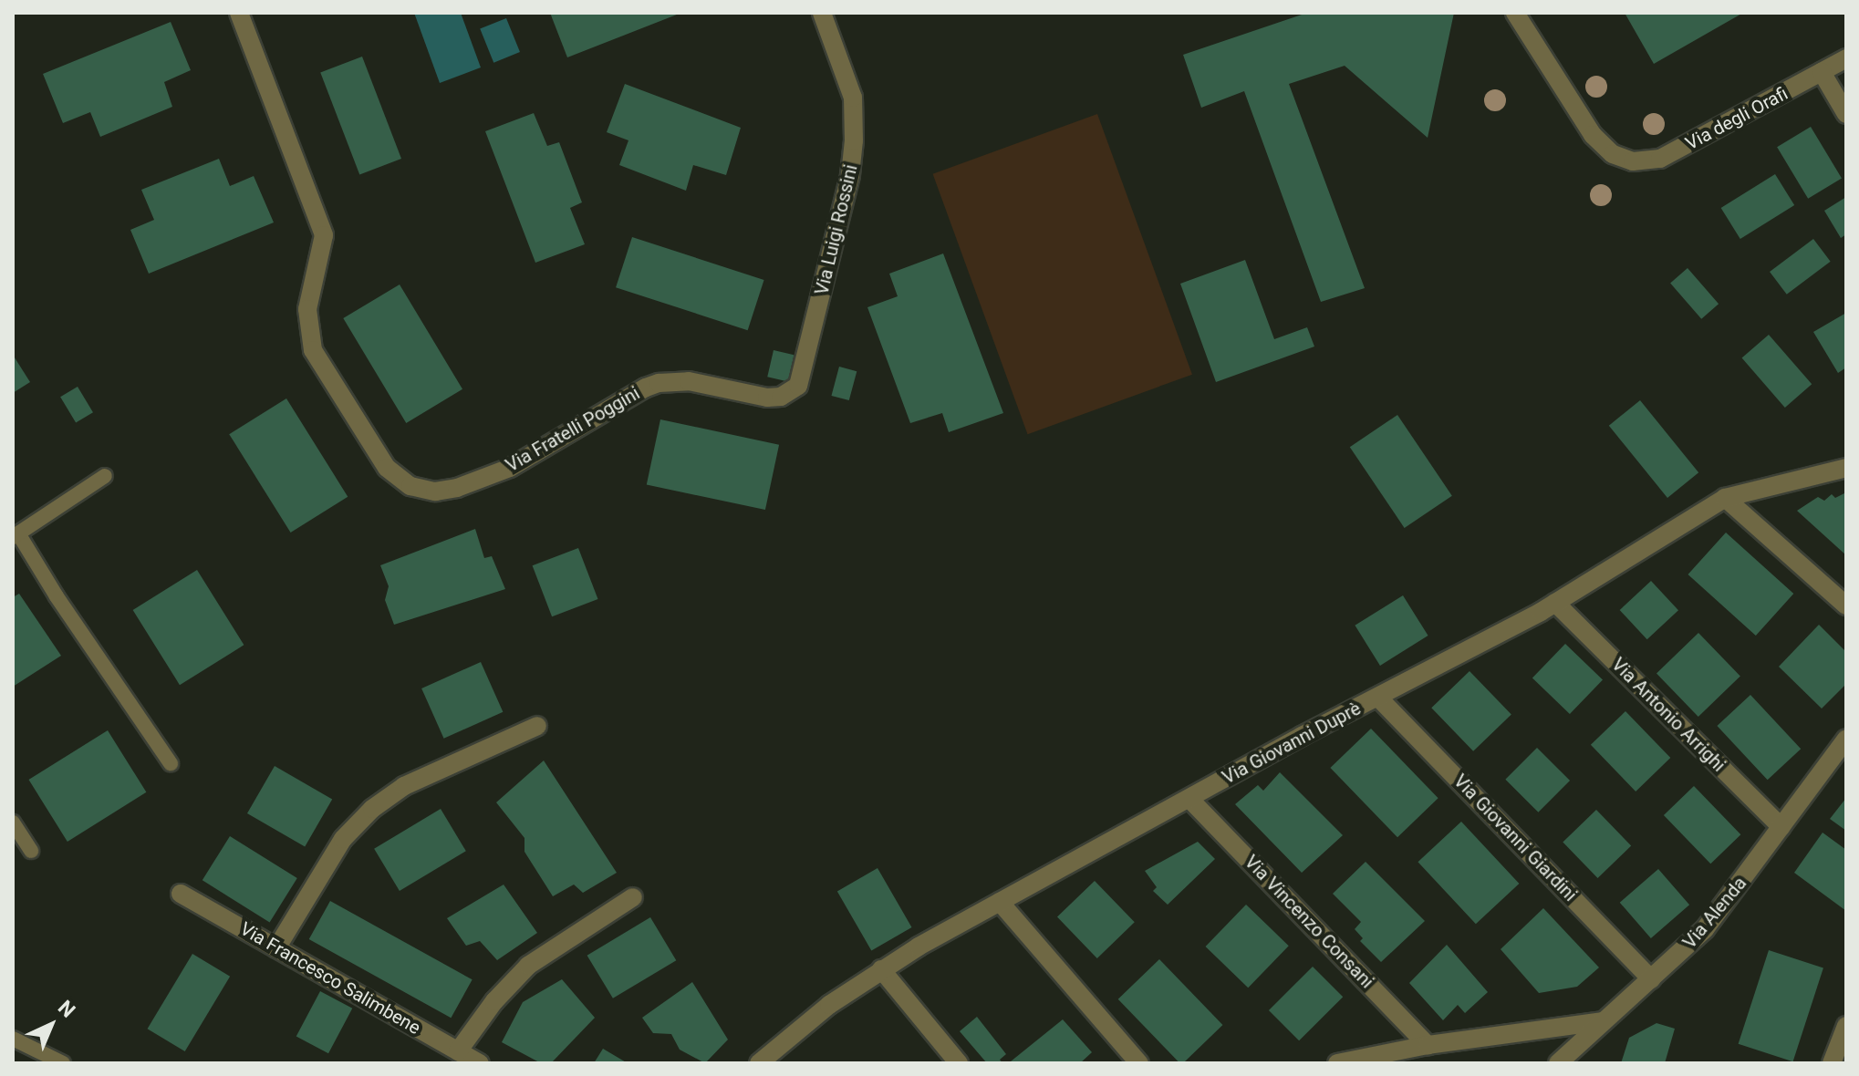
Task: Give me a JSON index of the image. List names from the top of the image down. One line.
{"streets":{"street":["Via degli Orafi","Via Luigi Rossini","Via Fratelli Poggini","Via Antonio Arrighi","Via Giovanni Duprè","Via Giovanni Giardini","Via Alenda","Via Vincenzo Consani","Via Francesco Salimbene"]},"crossings":[["Via Luigi Rossini","Via Fratelli Poggini"],["Via Antonio Arrighi","Via Giovanni Duprè"],["Via Antonio Arrighi","Via Alenda"],["Via Giovanni Duprè","Via Giovanni Giardini"],["Via Giovanni Duprè","Via Vincenzo Consani"],["Via Giovanni Giardini","Via Alenda"]],"north":"top right"}
